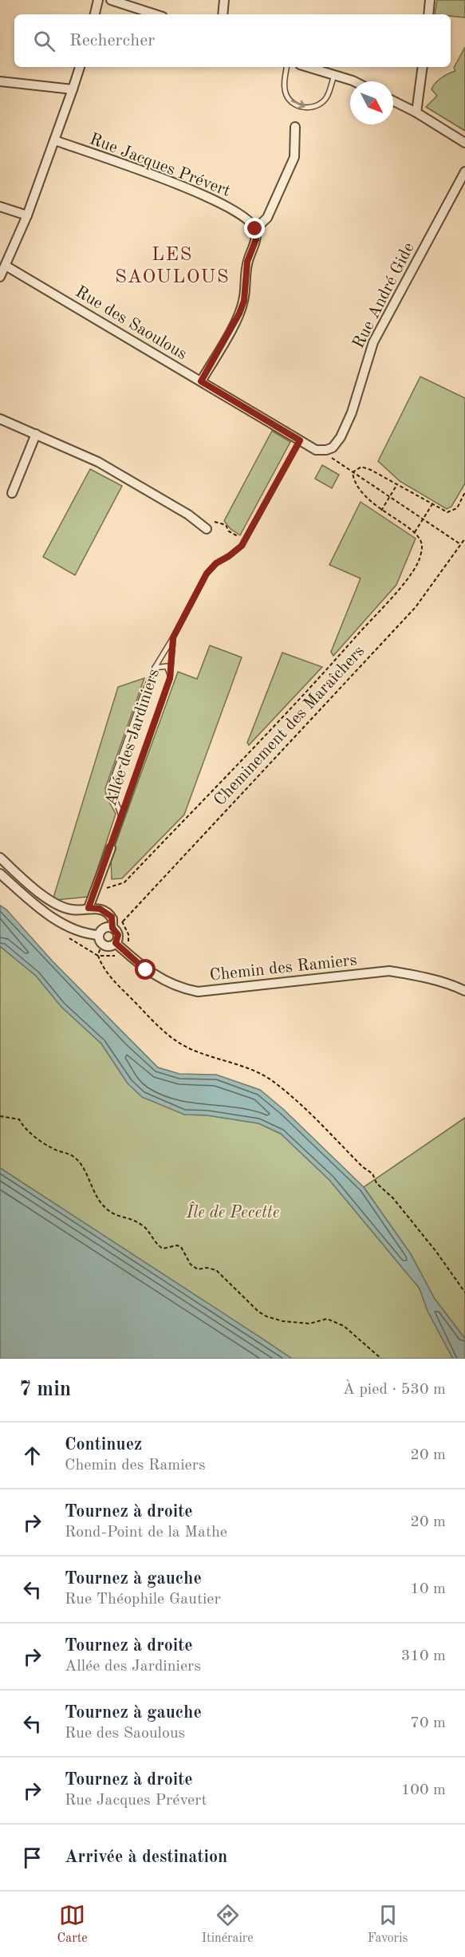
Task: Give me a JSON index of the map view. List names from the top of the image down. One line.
{"streets":{"street":["Rue Jacques Prévert","Rue André Gide","Rue des Saoulous","Allée des Jardiniers","Chemin des Ramiers"],"path":["Cheminement des Maraîchers"]},"crossings":[["Rue André Gide","Rue des Saoulous"],["Rue des Saoulous","Allée des Jardiniers"]],"districts":["LES SAOULOUS"],"parks":["Île de Pecette"],"north":"bottom right","page":{"search":"Rechercher","heading":["7 min","À pied · 530 m"],"list":[["Continuez","Chemin des Ramiers","20 m"],["Tournez à droite","Rond-Point de la Mathe","20 m"],["Tournez à gauche","Rue Théophile Gautier","10 m"],["Tournez à droite","Allée des Jardiniers","310 m"],["Tournez à gauche","Rue des Saoulous","70 m"],["Tournez à droite","Rue Jacques Prévert","100 m"],"Arrivée à destination"],"nav":["Carte","Itinéraire","Favoris"]}}
